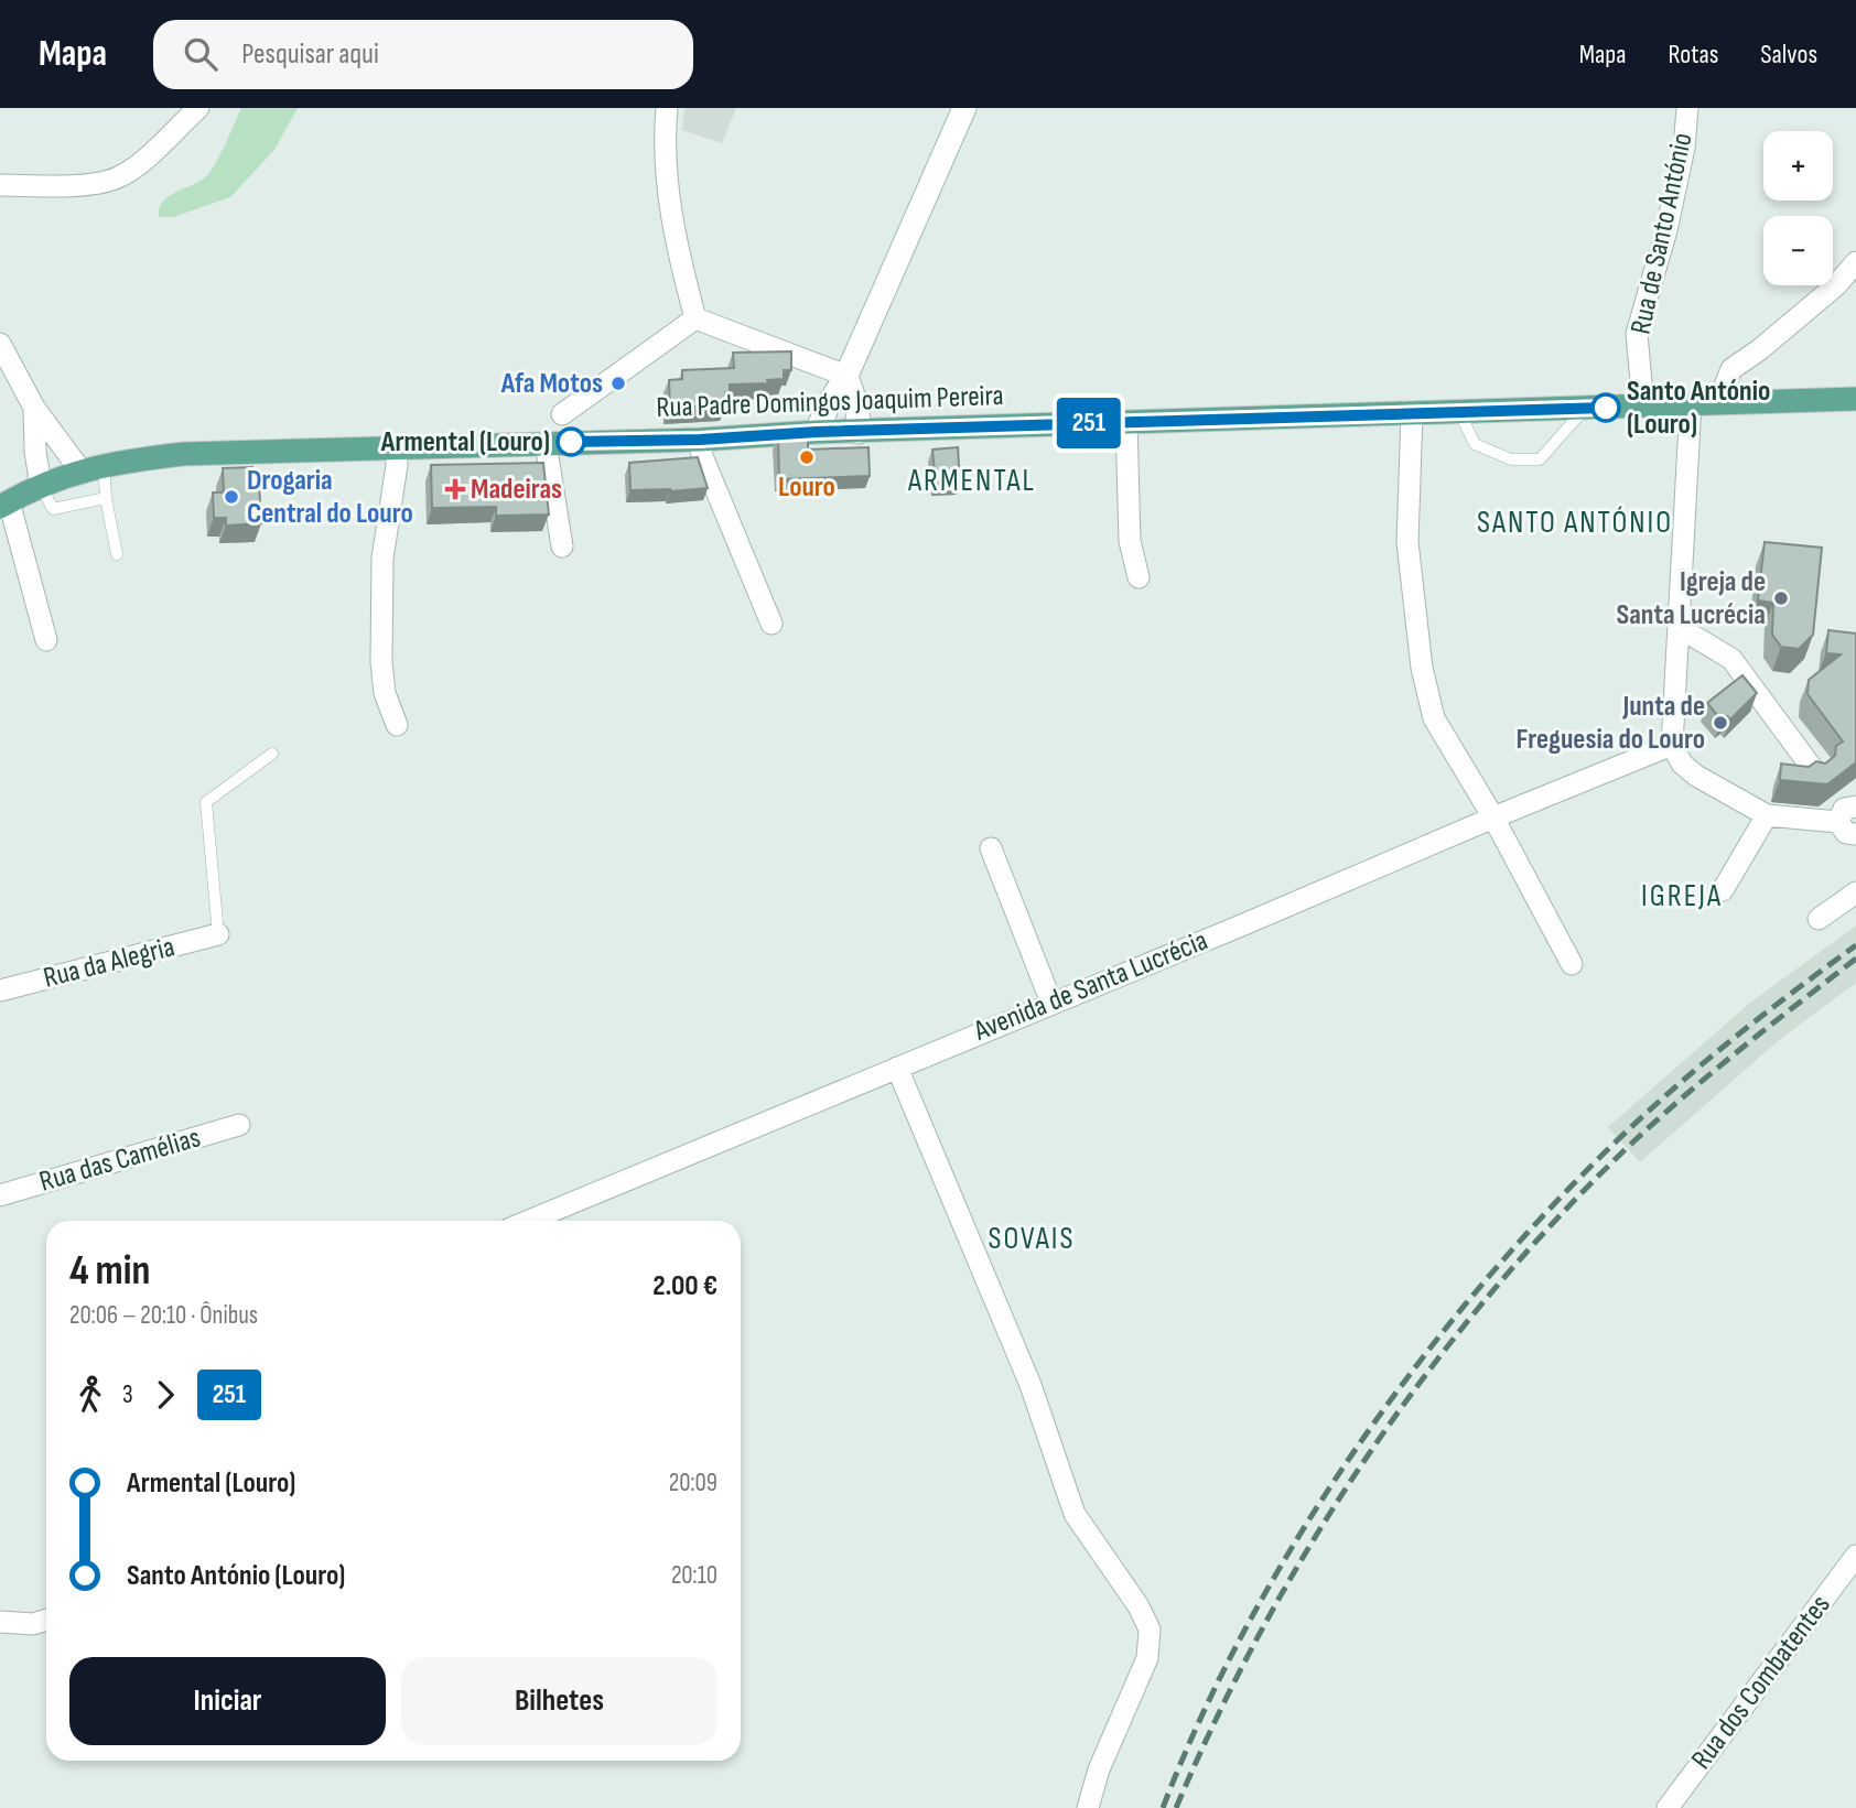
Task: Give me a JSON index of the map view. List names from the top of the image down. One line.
{"streets":{"main road":["Rua Padre Domingos Joaquim Pereira"],"street":["Rua de Santo António","Rua da Alegria","Avenida de Santa Lucrécia","Rua das Camélias","Rua dos Combatentes"]},"crossings":[["Rua de Santo António","Rua Padre Domingos Joaquim Pereira"]],"districts":["ARMENTAL","SANTO ANTÓNIO","IGREJA","SOVAIS"],"places":{"other":["Afa Motos","Santo António (Louro)","Armental (Louro)","Louro","Drogaria Central do Louro","Igreja de Santa Lucrécia","Junta de Freguesia do Louro"],"health":["Madeiras"]},"lines":["bus line 251"],"page":{"header":"Mapa","search":"Pesquisar aqui","nav":["Mapa","Rotas","Salvos"],"on_map":"251","map_buttons":["+","−"],"heading":["4 min","20:06 – 20:10 · Ônibus","2.00 €"],"legs":["3","251"],"list":[{"name":"Armental (Louro)","value":"20:09"},{"name":"Santo António (Louro)","value":"20:10"}],"buttons":["Iniciar","Bilhetes"]}}
